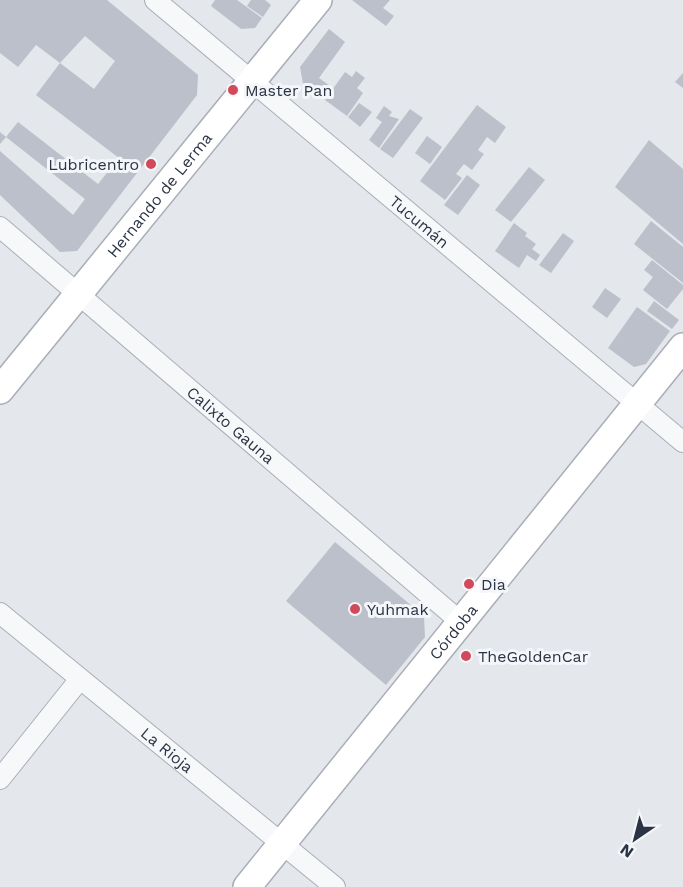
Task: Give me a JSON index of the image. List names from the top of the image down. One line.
{"streets":{"main road":["Hernando de Lerma","Córdoba"],"street":["Tucumán","Calixto Gauna","La Rioja"]},"crossings":[["Hernando de Lerma","Tucumán"],["Hernando de Lerma","Calixto Gauna"],["Tucumán","Córdoba"],["Calixto Gauna","Córdoba"],["Córdoba","La Rioja"]],"places":["Master Pan","Lubricentro","Dia","Yuhmak","TheGoldenCar"],"north":"bottom left"}
